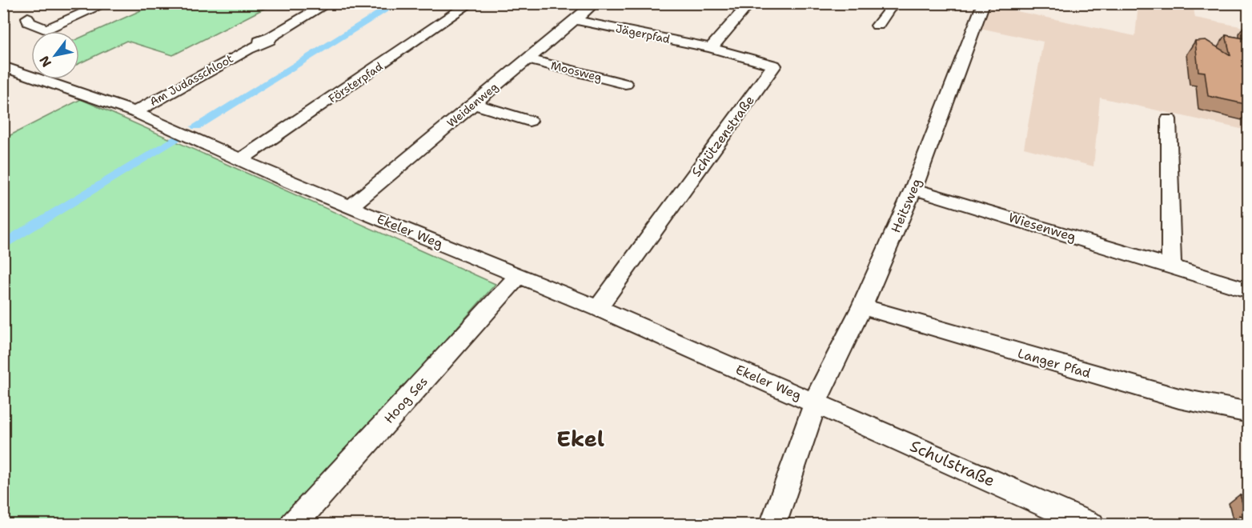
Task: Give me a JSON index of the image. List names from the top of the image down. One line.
{"streets":{"street":["Jägerpfad","Moosweg","Am Judasschloot","Försterpfad","Weidenweg","Schützenstraße","Heitsweg","Wiesenweg","Ekeler Weg","Langer Pfad","Hoog Ses","Schulstraße"]},"crossings":[["Jägerpfad","Weidenweg"],["Jägerpfad","Schützenstraße"],["Moosweg","Weidenweg"],["Am Judasschloot","Ekeler Weg"],["Försterpfad","Ekeler Weg"],["Weidenweg","Ekeler Weg"],["Schützenstraße","Ekeler Weg"],["Heitsweg","Wiesenweg"],["Heitsweg","Ekeler Weg"],["Heitsweg","Langer Pfad"],["Heitsweg","Schulstraße"],["Ekeler Weg","Hoog Ses"],["Ekeler Weg","Schulstraße"]],"districts":["Ekel"],"north":"bottom left"}
